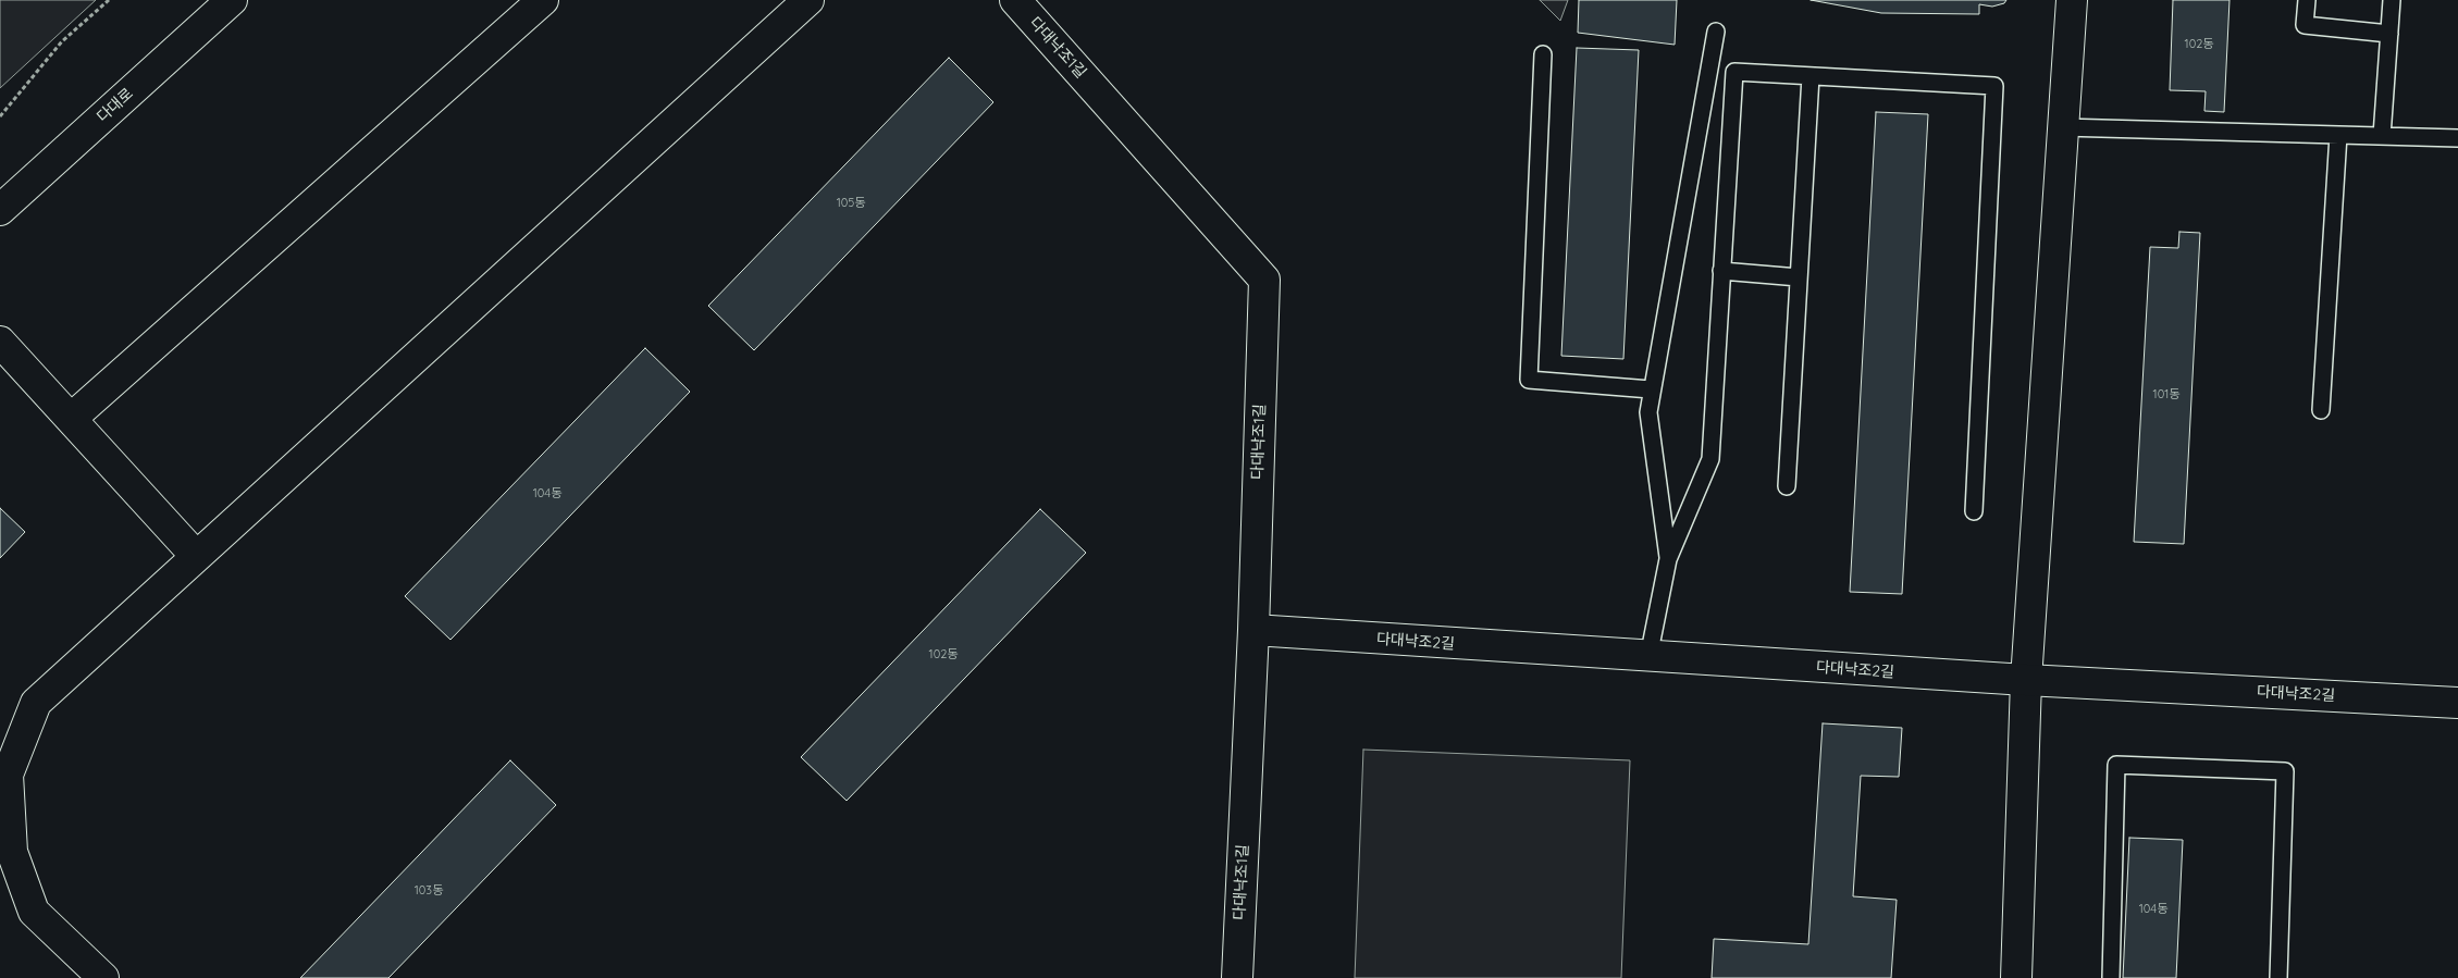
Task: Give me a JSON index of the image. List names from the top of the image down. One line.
{"streets":{"street":["다대낙조1길","다대로","다대낙조2길"]},"crossings":[["다대낙조1길","다대낙조2길"]],"house_numbers":["102동","105동","101동","104동","102동","103동","104동"]}
